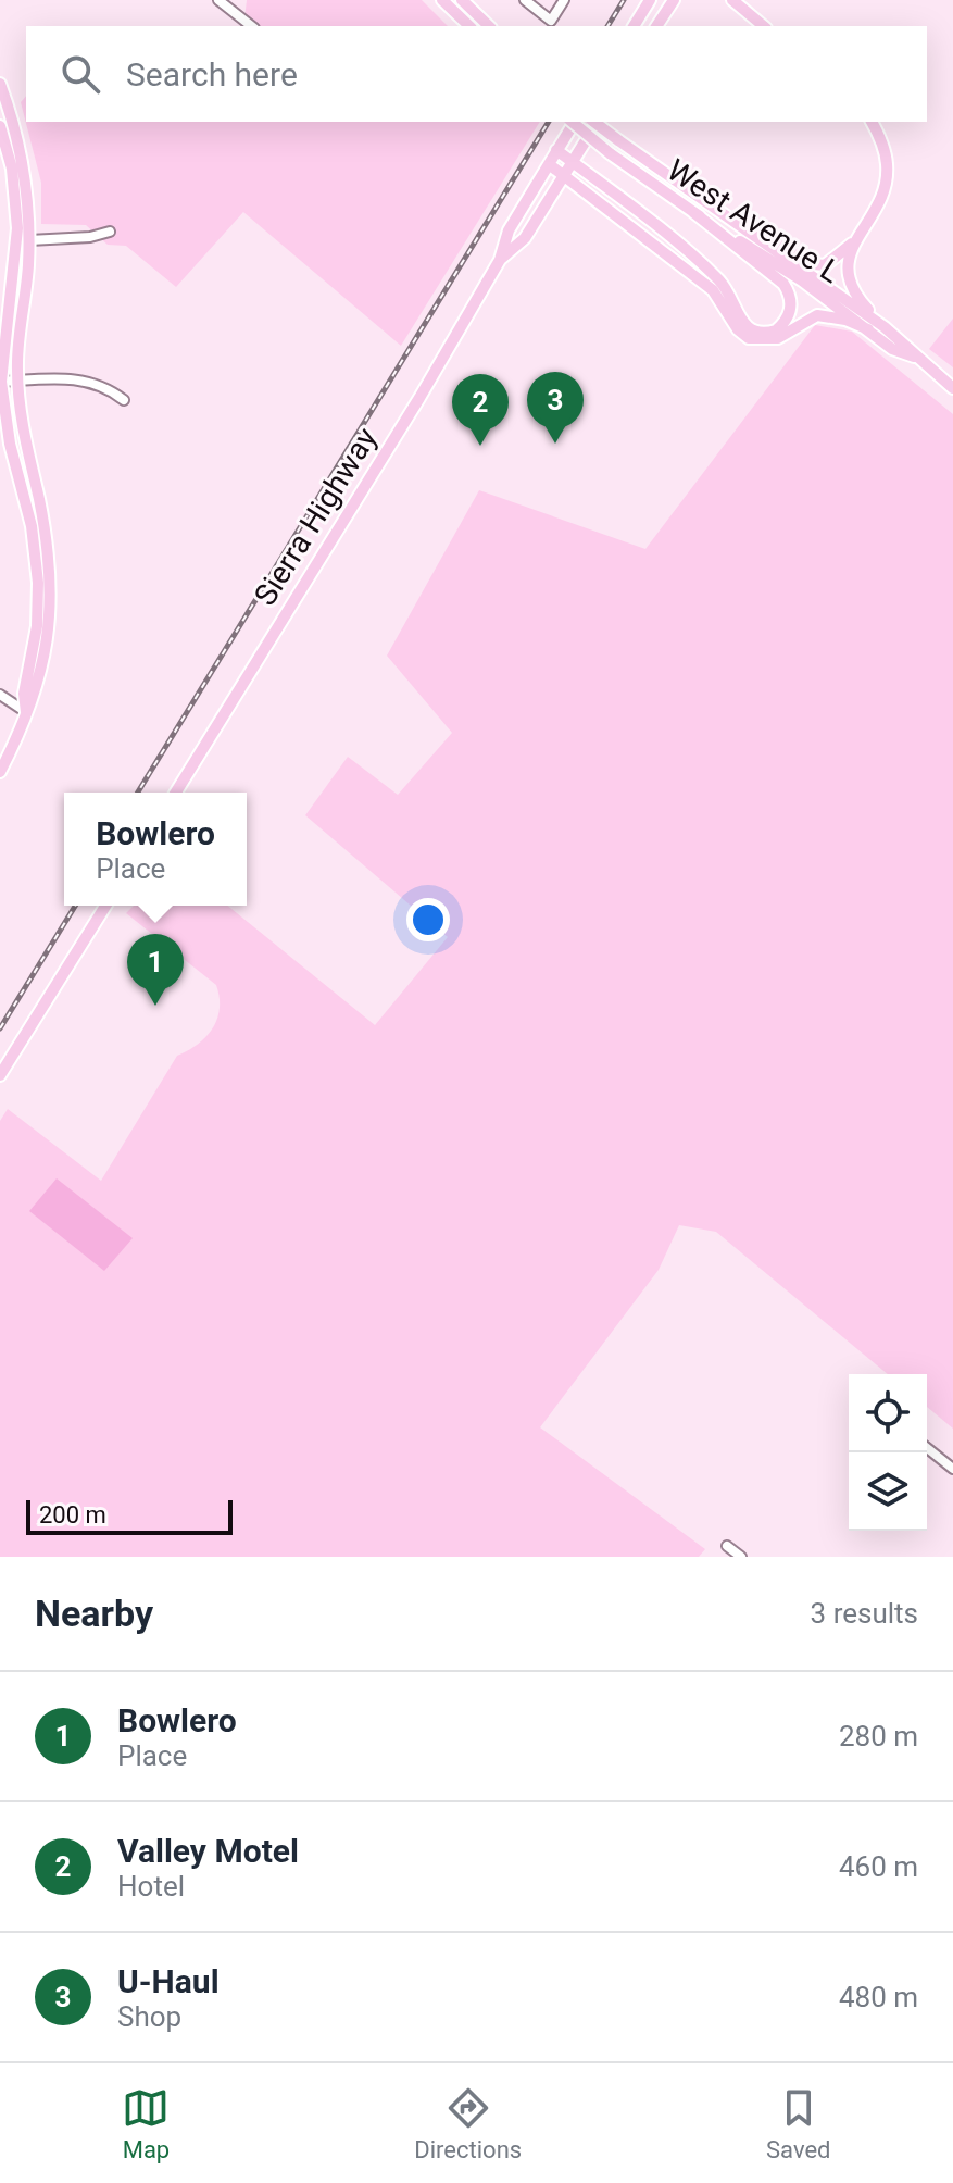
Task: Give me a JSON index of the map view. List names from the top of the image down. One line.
{"streets":{"main road":["West Avenue L","Sierra Highway"]},"scale_bar":"200 m","page":{"search":"Search here","pins":["3","2","1"],"popup":["Bowlero","Place"],"scale":"200 m","heading":["Nearby","3 results"],"list":[{"mark":"1","name":"Bowlero","note":"Place","value":"280 m"},{"mark":"2","name":"Valley Motel","note":"Hotel","value":"460 m"},{"mark":"3","name":"U-Haul","note":"Shop","value":"480 m"}],"nav":["Map","Directions","Saved"]}}
